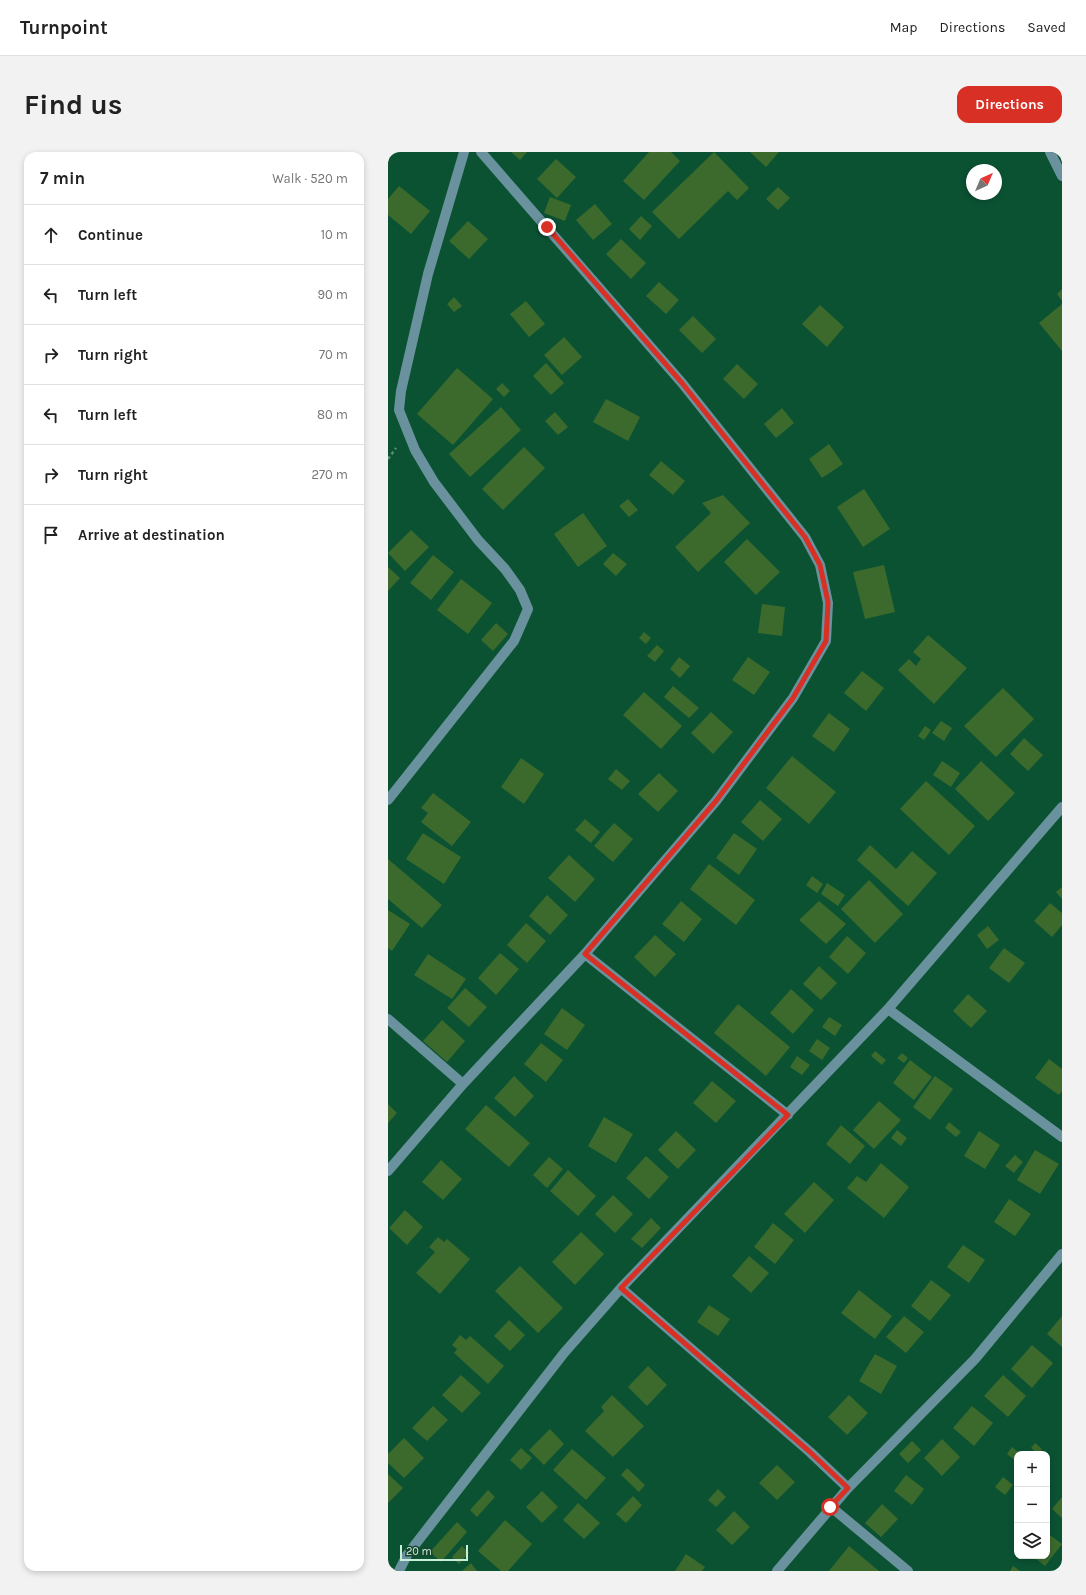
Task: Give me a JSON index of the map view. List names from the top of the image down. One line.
{"scale_bar":"20 m","north":"top right","page":{"header":"Turnpoint","nav":["Map","Directions","Saved"],"buttons":"Directions","title":"Find us","heading":["7 min","Walk · 520 m"],"list":[["Continue","10 m"],["Turn left","90 m"],["Turn right","70 m"],["Turn left","80 m"],["Turn right","270 m"],"Arrive at destination"],"map_buttons":["+","−"],"scale":"20 m"}}
